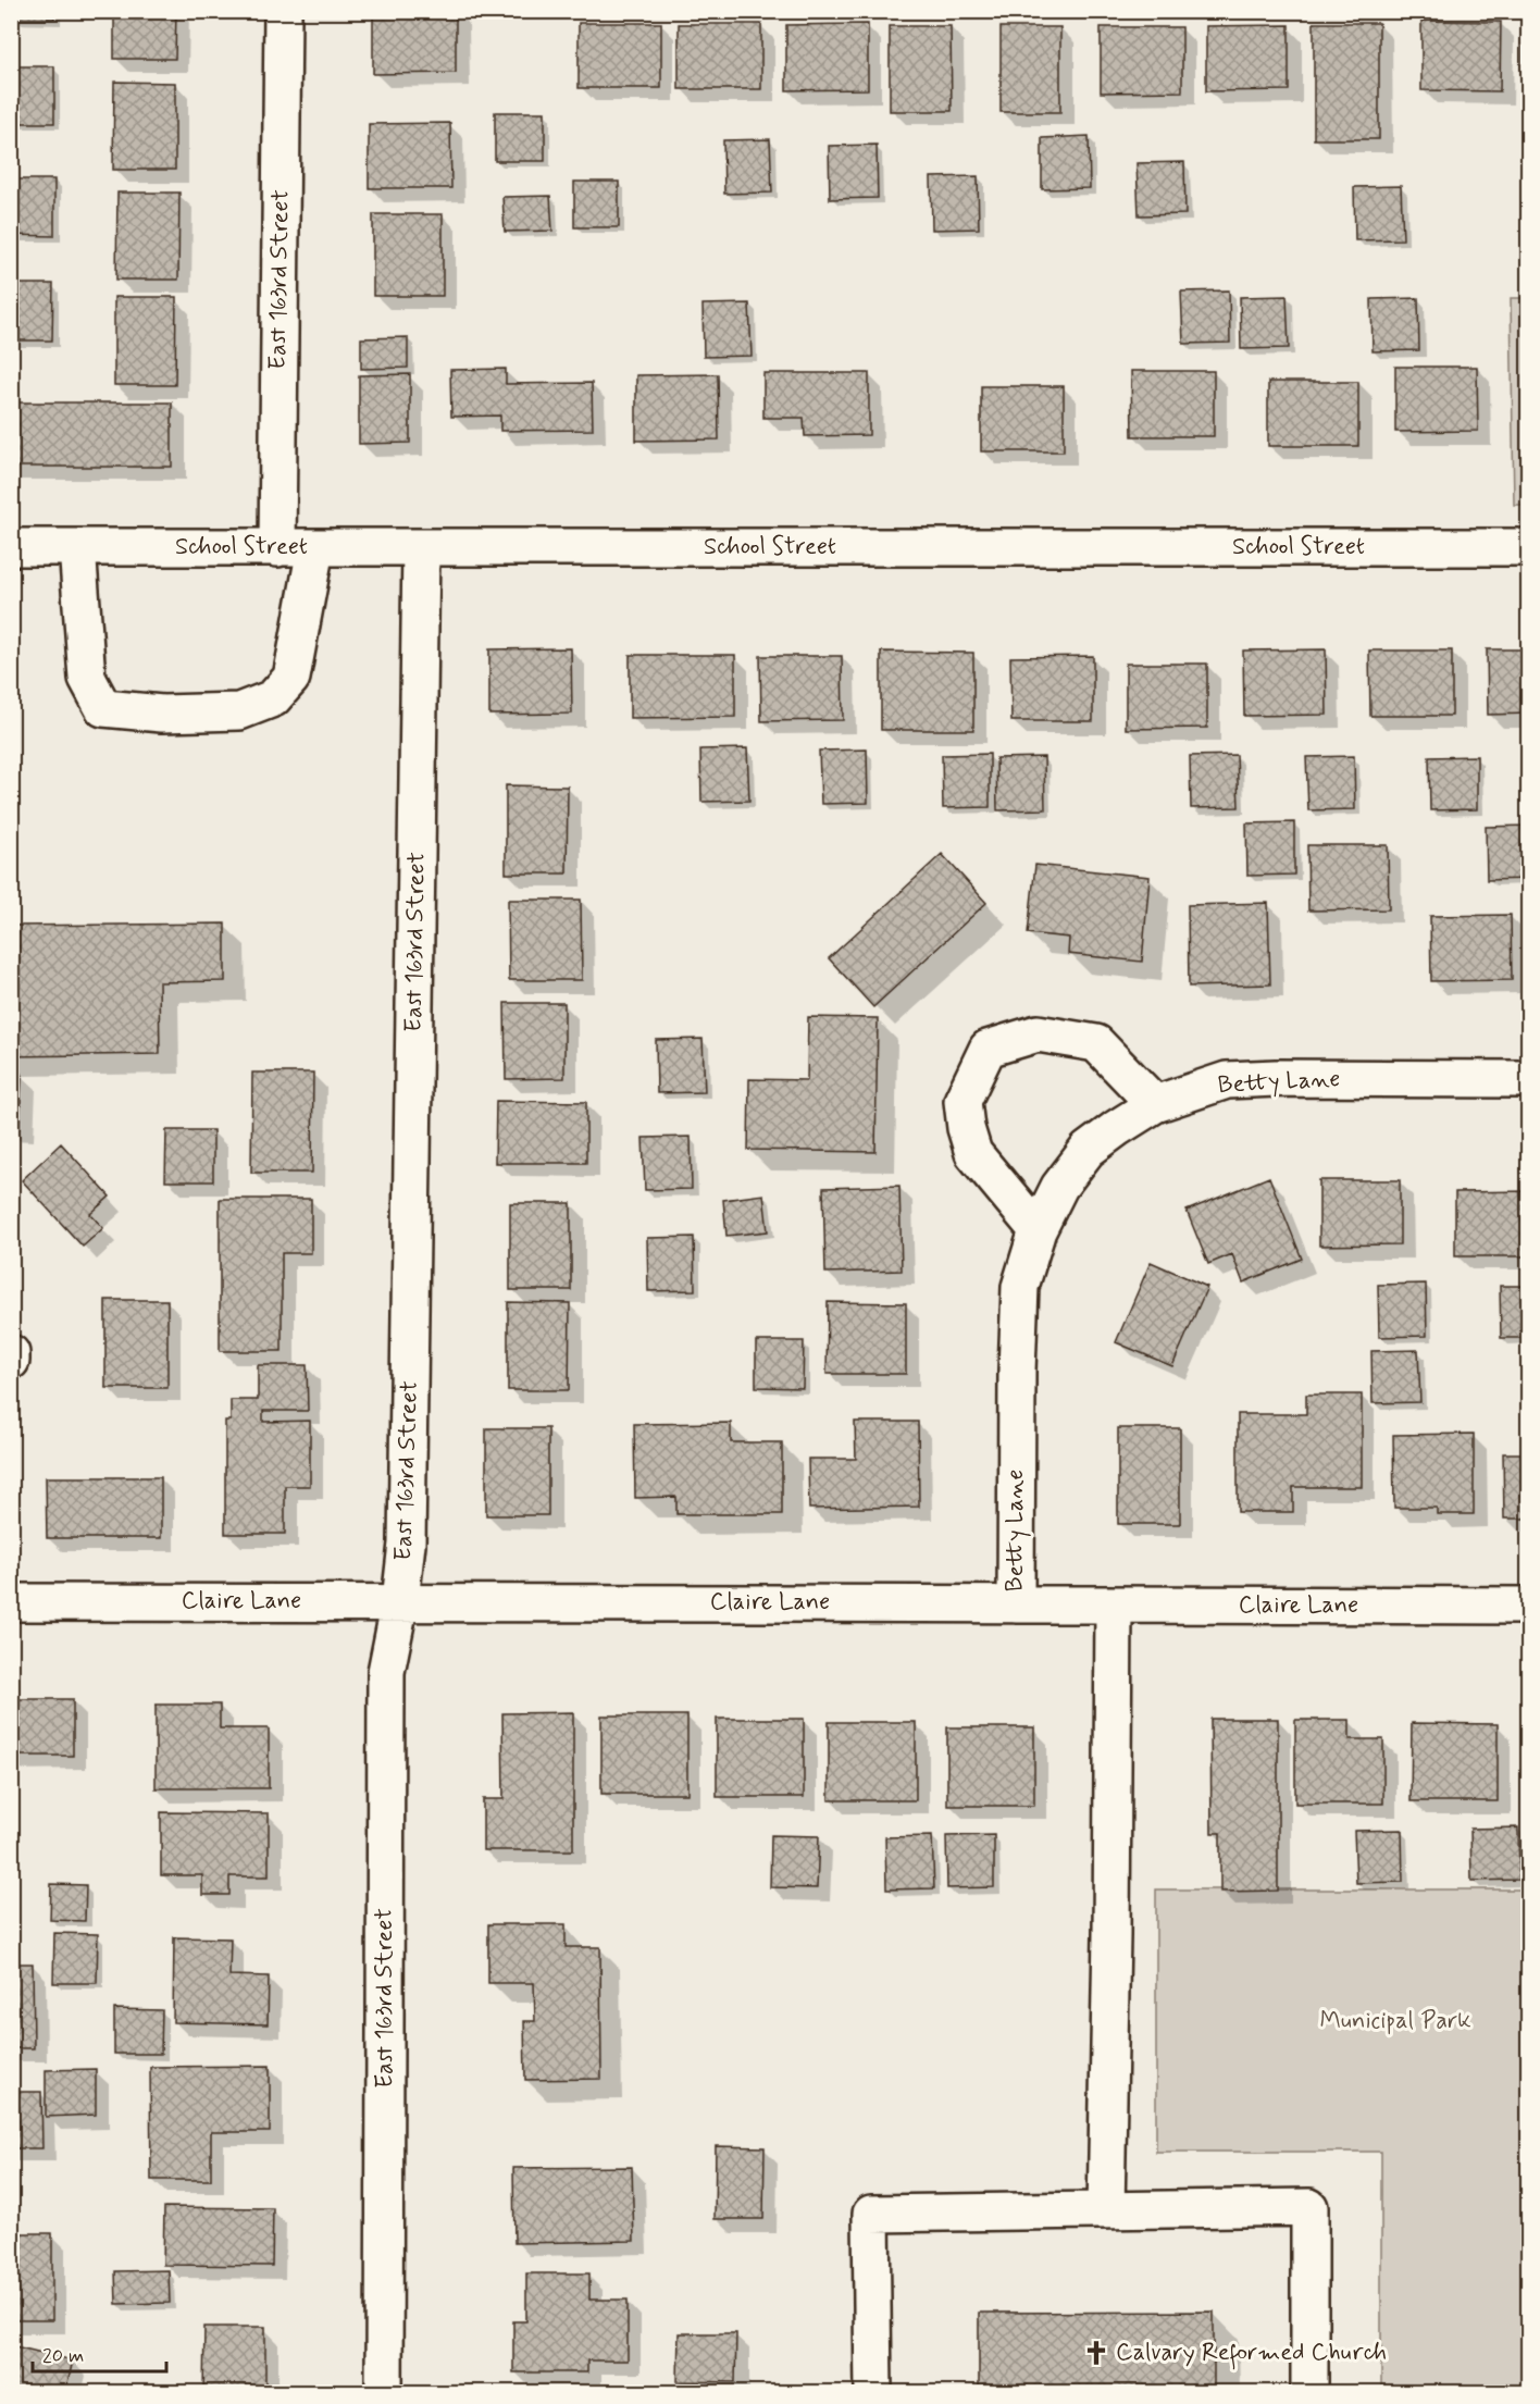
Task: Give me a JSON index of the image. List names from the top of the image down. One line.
{"streets":{"street":["East 163rd Street","School Street","Betty Lane","Claire Lane"]},"crossings":[["East 163rd Street","School Street"],["East 163rd Street","Claire Lane"],["Betty Lane","Claire Lane"]],"parks":["Municipal Park"],"places":{"church":["Calvary Reformed Church"]},"scale_bar":"20 m"}
